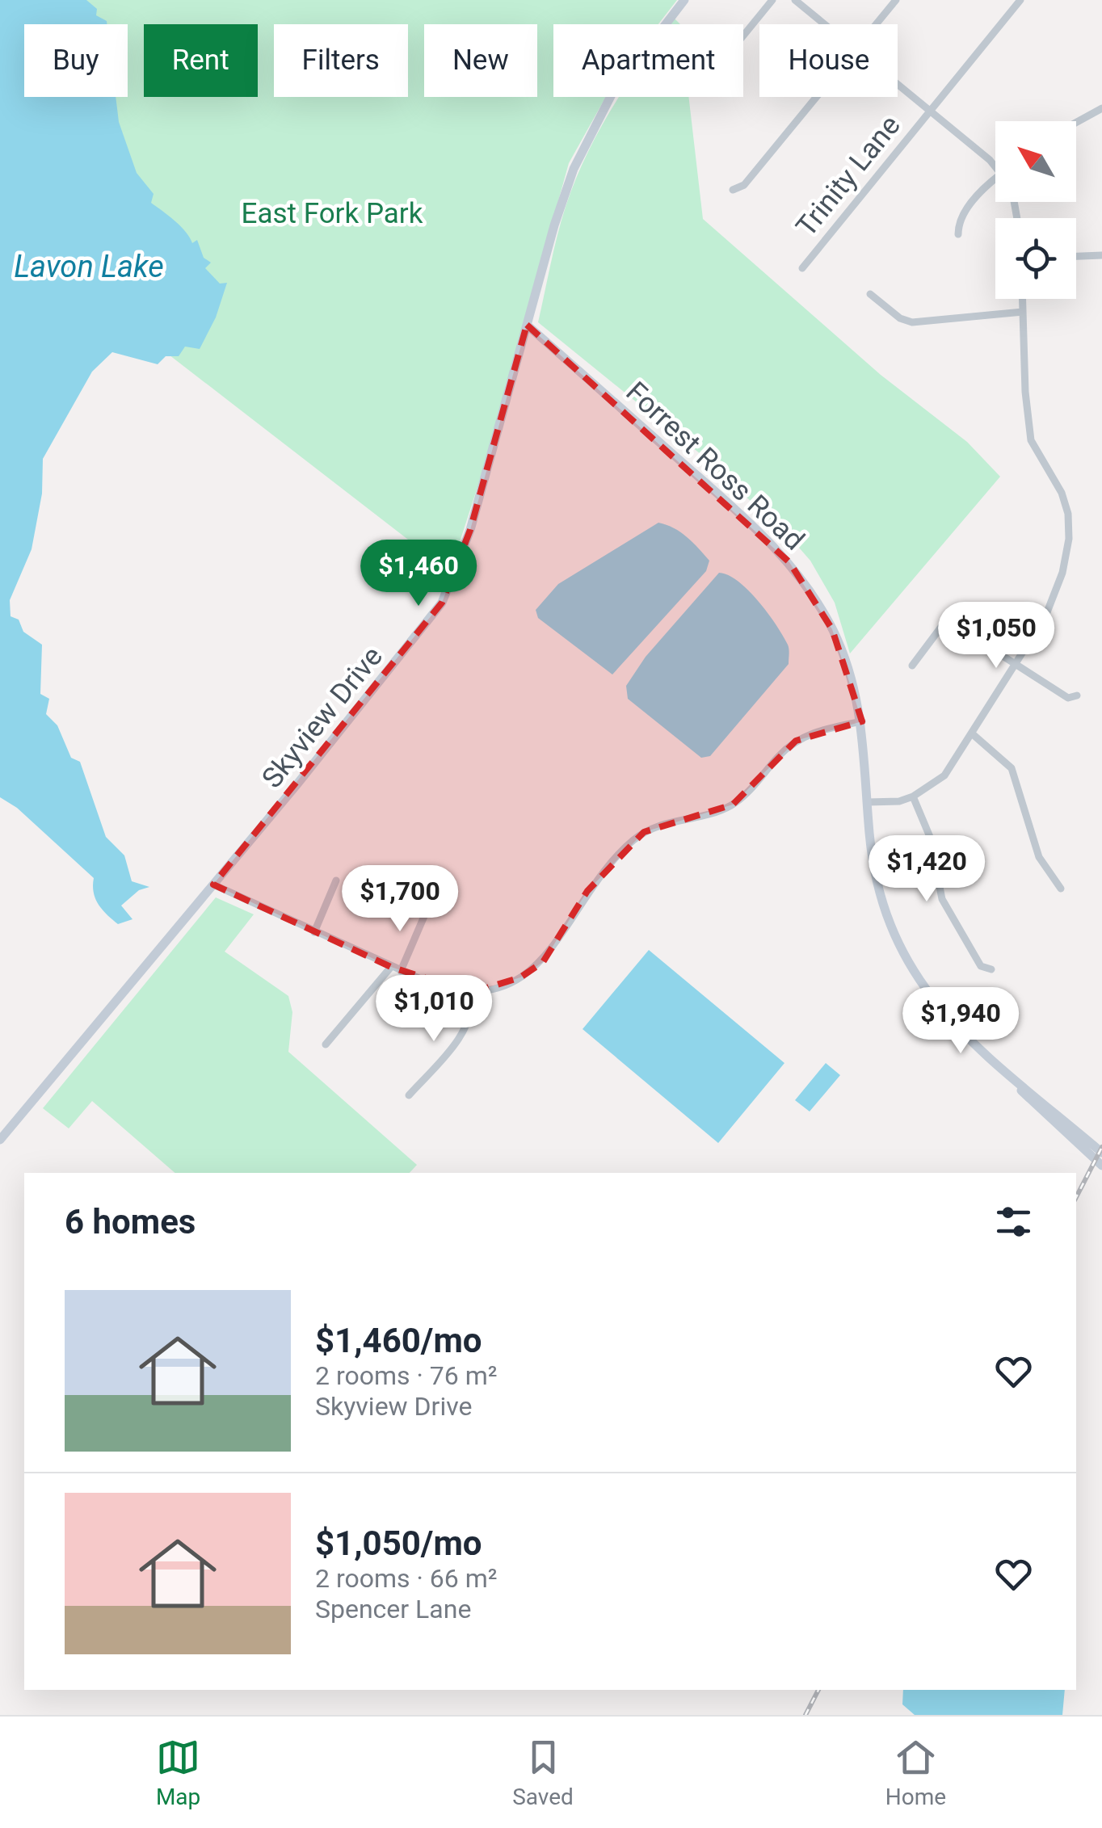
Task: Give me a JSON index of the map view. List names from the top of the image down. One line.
{"streets":{"street":["Trinity Lane","Forrest Ross Road","Skyview Drive"]},"crossings":[["Forrest Ross Road","Skyview Drive"]],"water":["Lavon Lake"],"parks":["East Fork Park"],"north":"top left","page":{"chip":["Buy","Rent","Filters","New","Apartment","House"],"price":["$1,460","$1,050","$1,420","$1,700","$1,010","$1,940"],"heading":"6 homes","list":[{"name":"$1,460/mo","note":"2 rooms · 76 m² · Skyview Drive"},{"name":"$1,050/mo","note":"2 rooms · 66 m² · Spencer Lane"}],"tabs":["Map","Saved","Home"]}}
